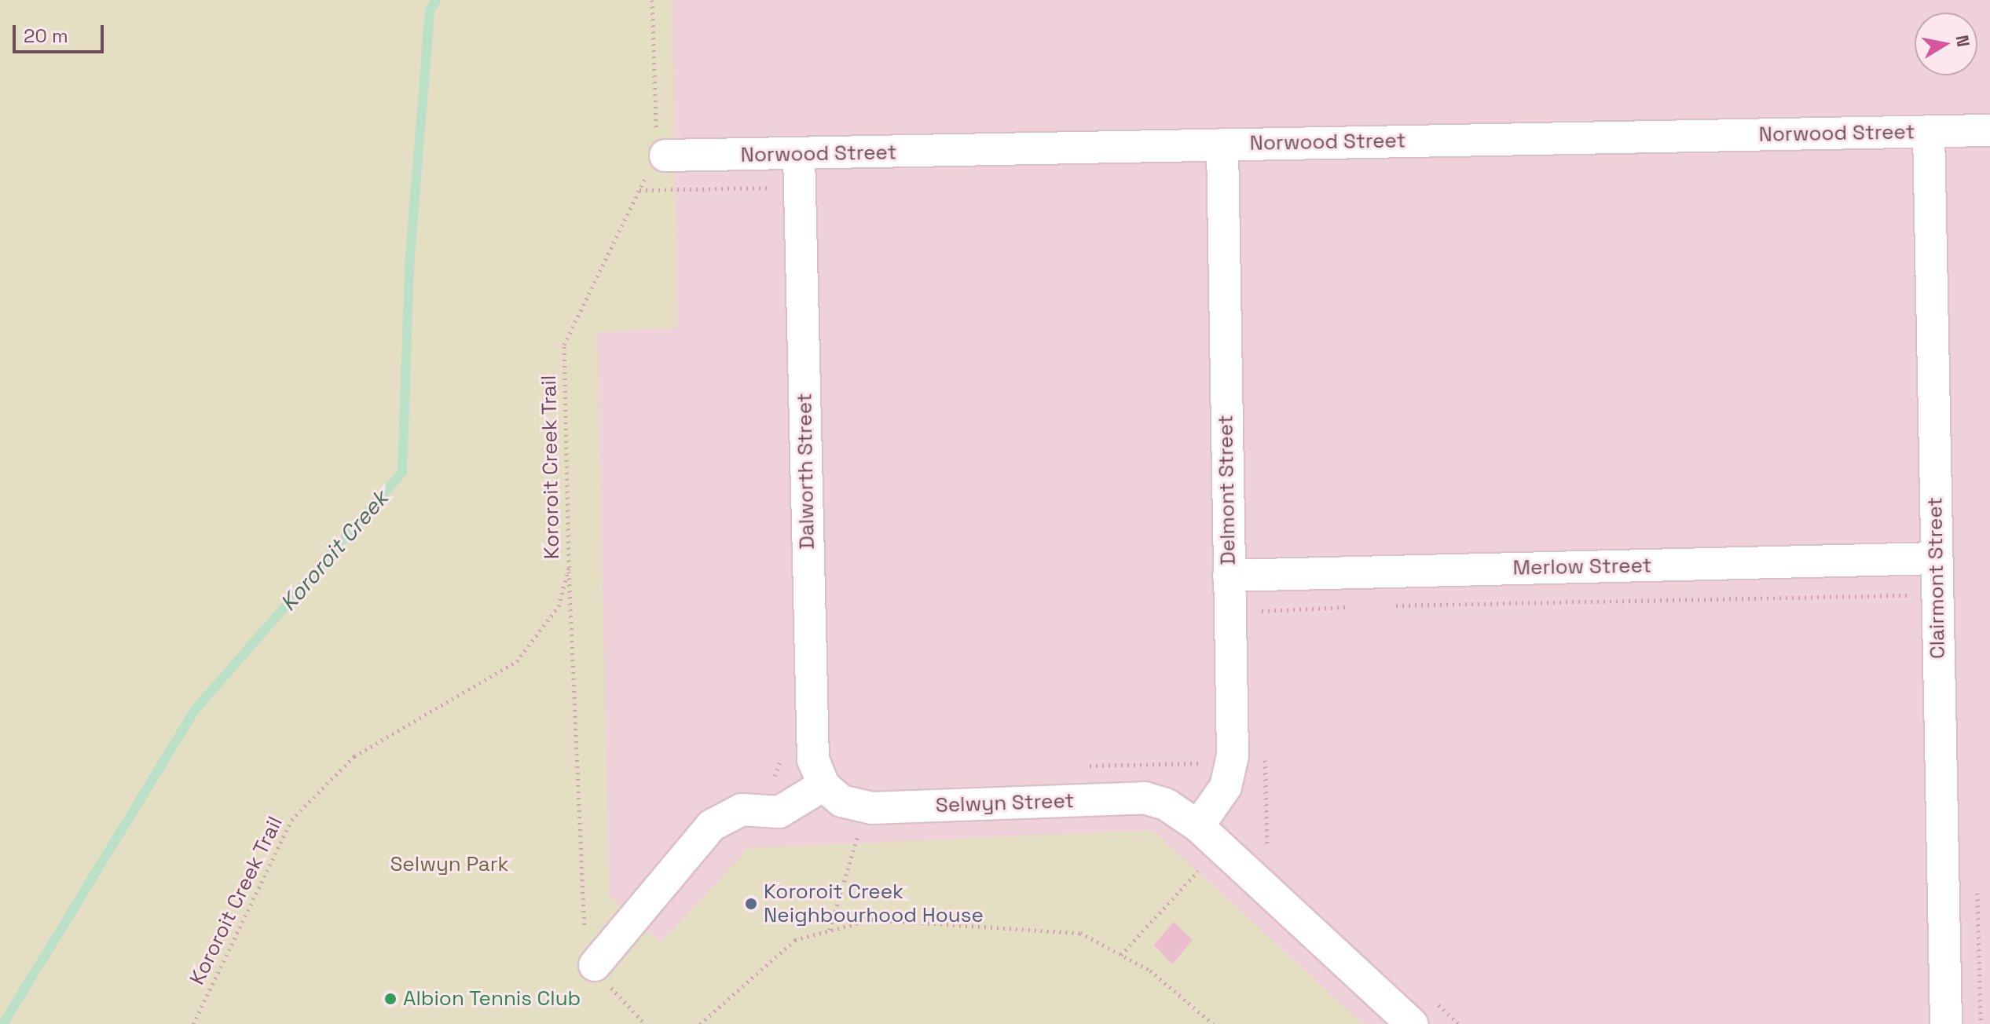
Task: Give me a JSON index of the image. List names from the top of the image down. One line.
{"streets":{"street":["Norwood Street","Dalworth Street","Delmont Street","Merlow Street","Clairmont Street","Selwyn Street"],"path":["Kororoit Creek Trail"]},"crossings":[["Norwood Street","Kororoit Creek Trail"],["Norwood Street","Dalworth Street"],["Norwood Street","Delmont Street"],["Norwood Street","Clairmont Street"],["Dalworth Street","Selwyn Street"],["Delmont Street","Merlow Street"],["Merlow Street","Clairmont Street"]],"water":["Kororoit Creek"],"parks":["Selwyn Park"],"places":["Kororoit Creek Neighbourhood House","Albion Tennis Club"],"scale_bar":"20 m","north":"right"}
